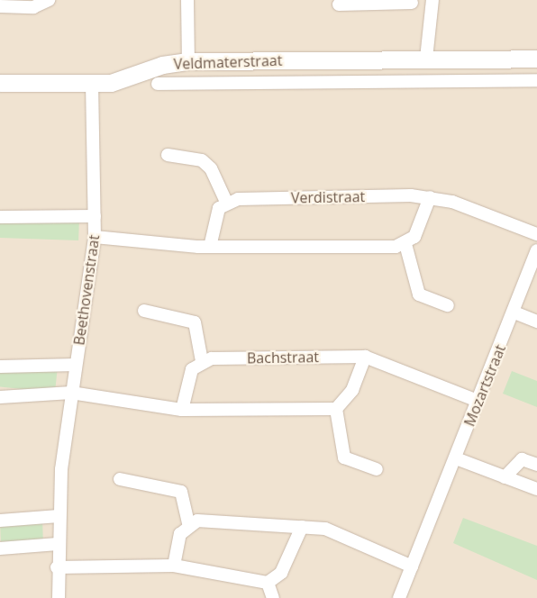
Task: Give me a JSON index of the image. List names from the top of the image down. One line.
{"streets":{"street":["Veldmaterstraat","Verdistraat","Beethovenstraat","Bachstraat","Mozartstraat"]},"crossings":[["Veldmaterstraat","Beethovenstraat"],["Bachstraat","Mozartstraat"]]}
